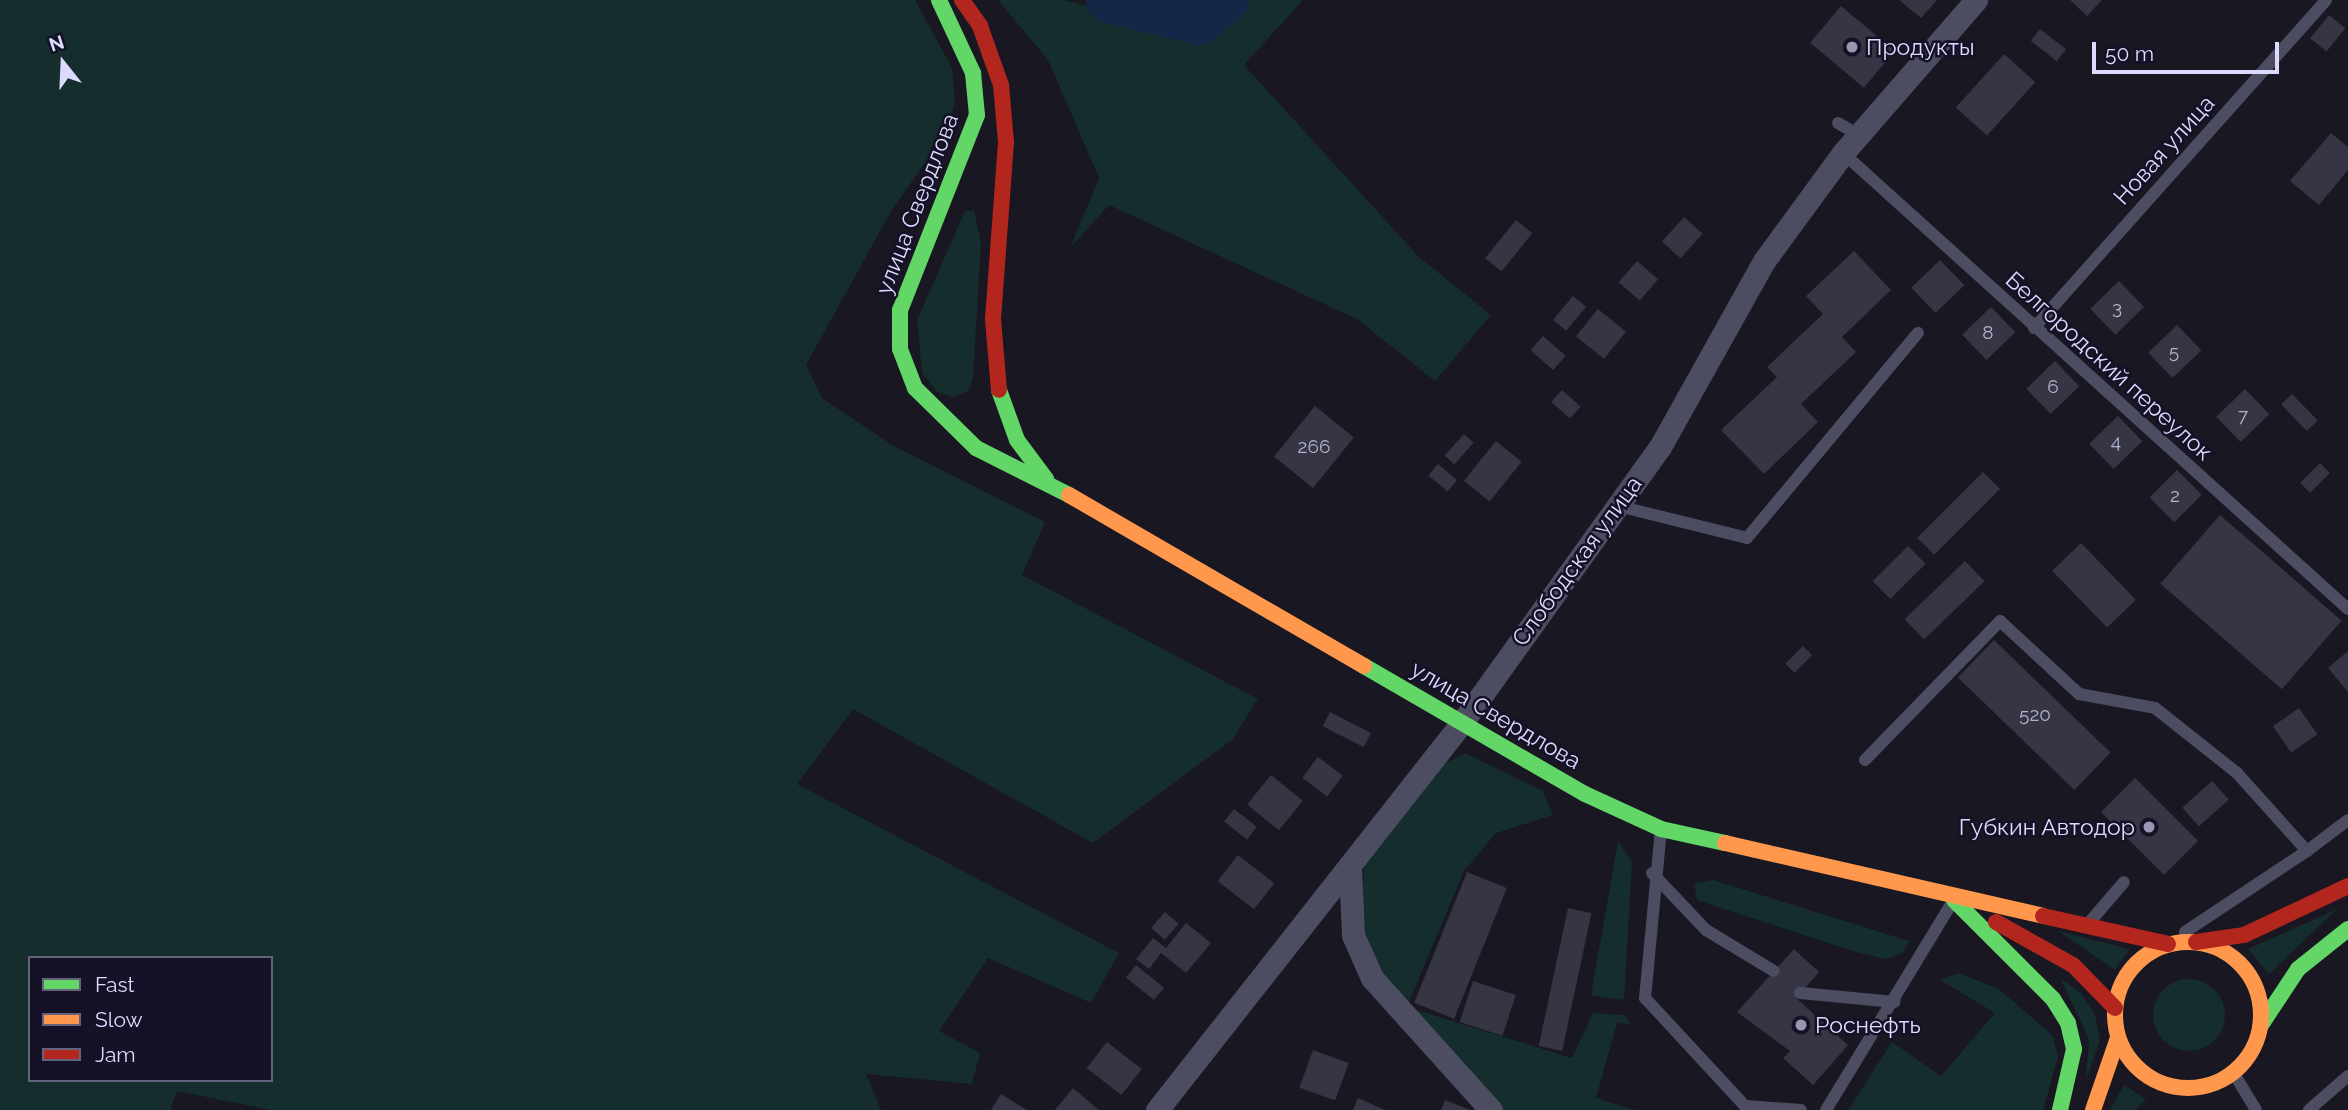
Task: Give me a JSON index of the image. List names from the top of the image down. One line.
{"streets":{"main road":["улица Свердлова"],"street":["Слободская улица"],"lane":["Новая улица","Белгородский переулок"]},"crossings":[["Новая улица","Белгородский переулок"],["улица Свердлова","Слободская улица"],["Белгородский переулок","Слободская улица"]],"places":["Продукты","Губкин Автодор","Роснефть"],"house_numbers":["3","8","5","6","7","4","266","2","520"],"legend":["Fast","Slow","Jam"],"scale_bar":"50 m","north":"top"}
